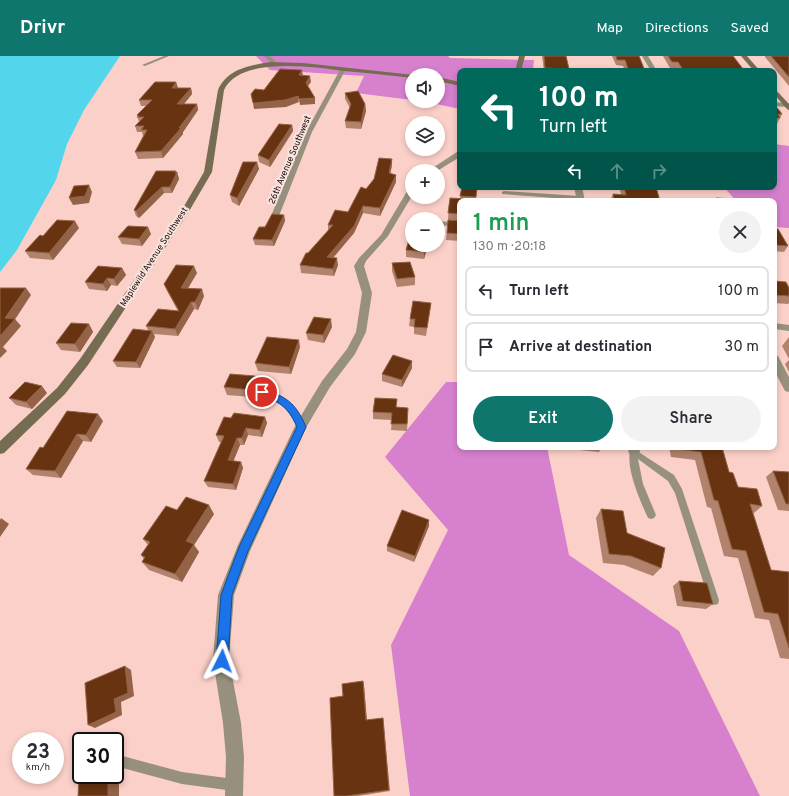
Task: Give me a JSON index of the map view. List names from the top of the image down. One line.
{"streets":{"street":["26th Avenue Southwest","Maplewild Avenue Southwest"]},"crossings":[["26th Avenue Southwest","Maplewild Avenue Southwest"]],"page":{"header":"Drivr","nav":["Map","Directions","Saved"],"map_buttons":["+","−"],"turn":["100 m","Turn left"],"heading":["1 min","130 m · 20:18"],"list":[{"name":"Turn left","value":"100 m"},{"name":"Arrive at destination","value":"30 m"}],"buttons":["Exit","Share"],"speed":"23 km/h","limit":"30"}}
